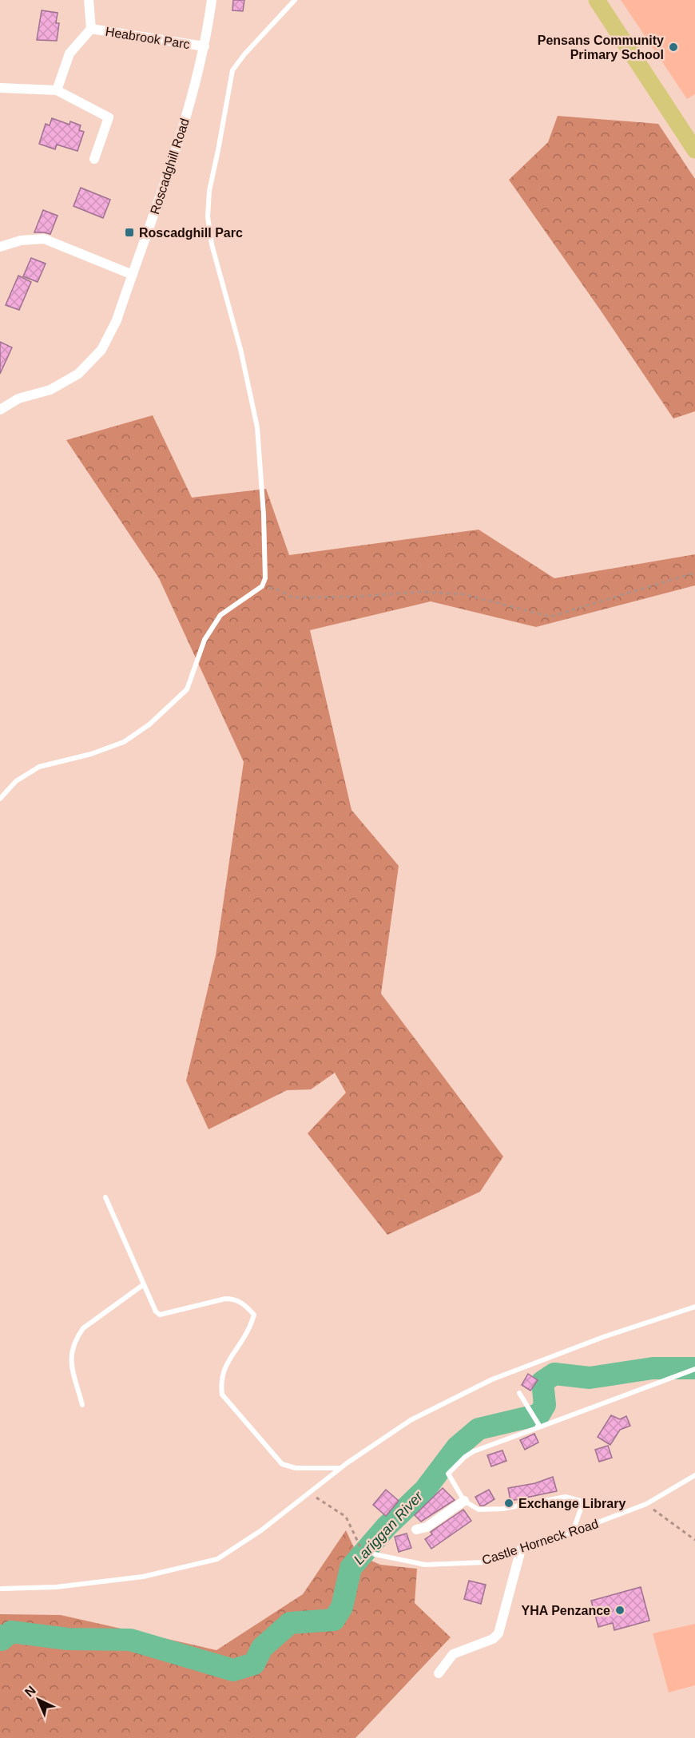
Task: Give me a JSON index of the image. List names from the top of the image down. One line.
{"streets":{"street":["Heabrook Parc","Roscadghill Road"],"lane":["Castle Horneck Road"]},"crossings":[["Heabrook Parc","Roscadghill Road"]],"water":["Lariggan River"],"places":{"other":["Pensans Community Primary School","Exchange Library","YHA Penzance"],"transit":["Roscadghill Parc"]},"north":"top left"}
